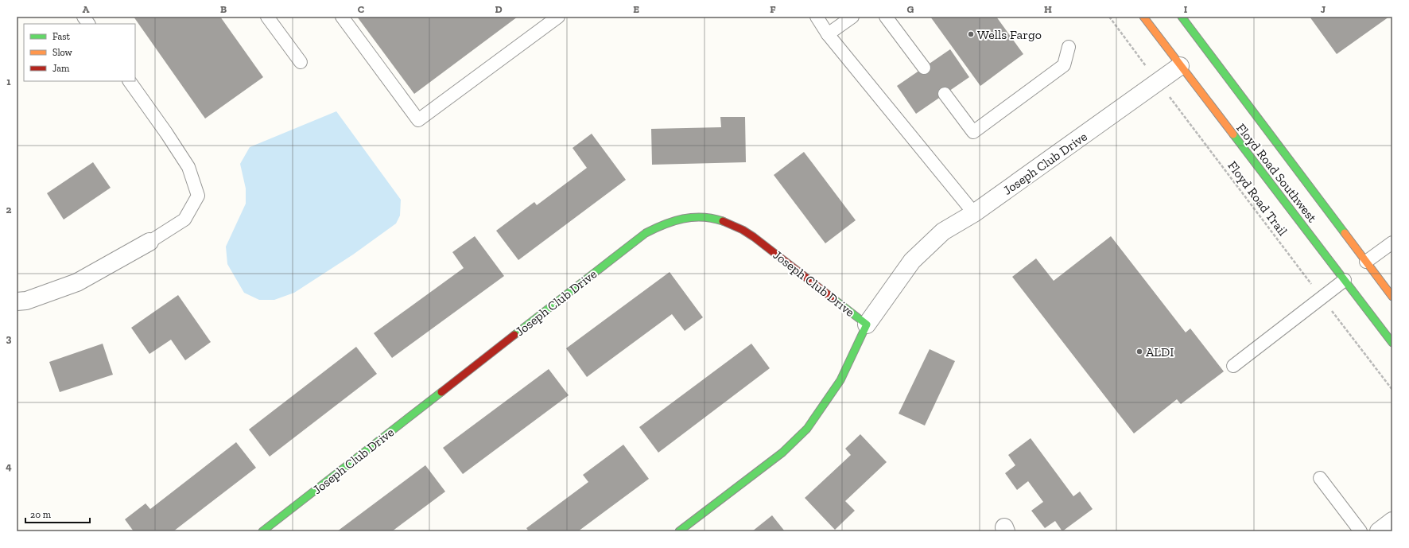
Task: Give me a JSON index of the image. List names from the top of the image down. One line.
{"streets":{"street":["Joseph Club Drive","Floyd Road Southwest"],"path":["Floyd Road Trail"]},"crossings":[["Joseph Club Drive","Floyd Road Southwest"],["Joseph Club Drive","Floyd Road Trail"]],"places":["Wells Fargo","ALDI"],"legend":["Fast","Slow","Jam"],"scale_bar":"20 m","grid":{"columns":["A","B","C","D","E","F","G","H","I","J"],"rows":["1","2","3","4"]}}
